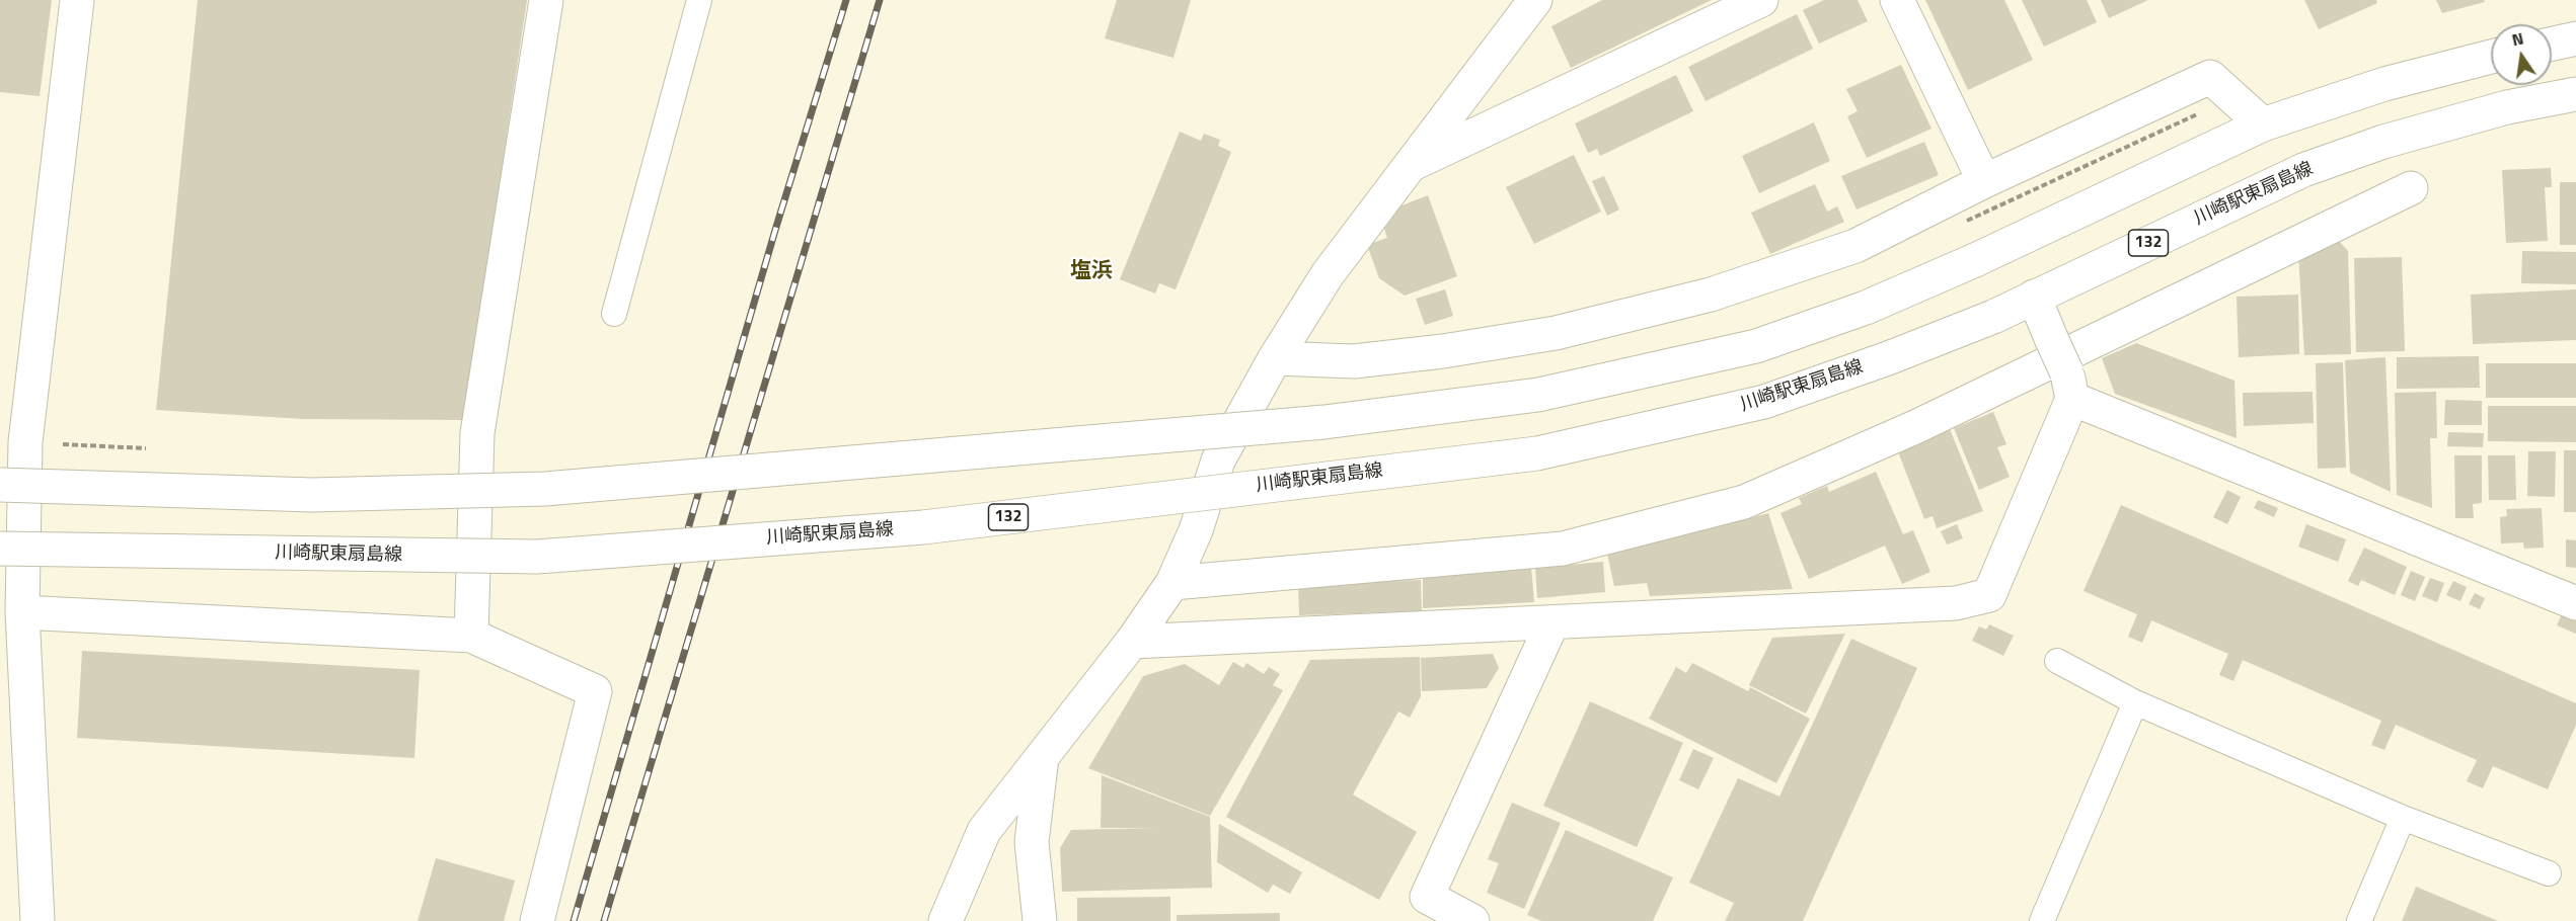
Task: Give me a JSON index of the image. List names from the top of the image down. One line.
{"streets":{"main road":["川崎駅東扇島線","132"]},"districts":["塩浜"],"north":"top"}
